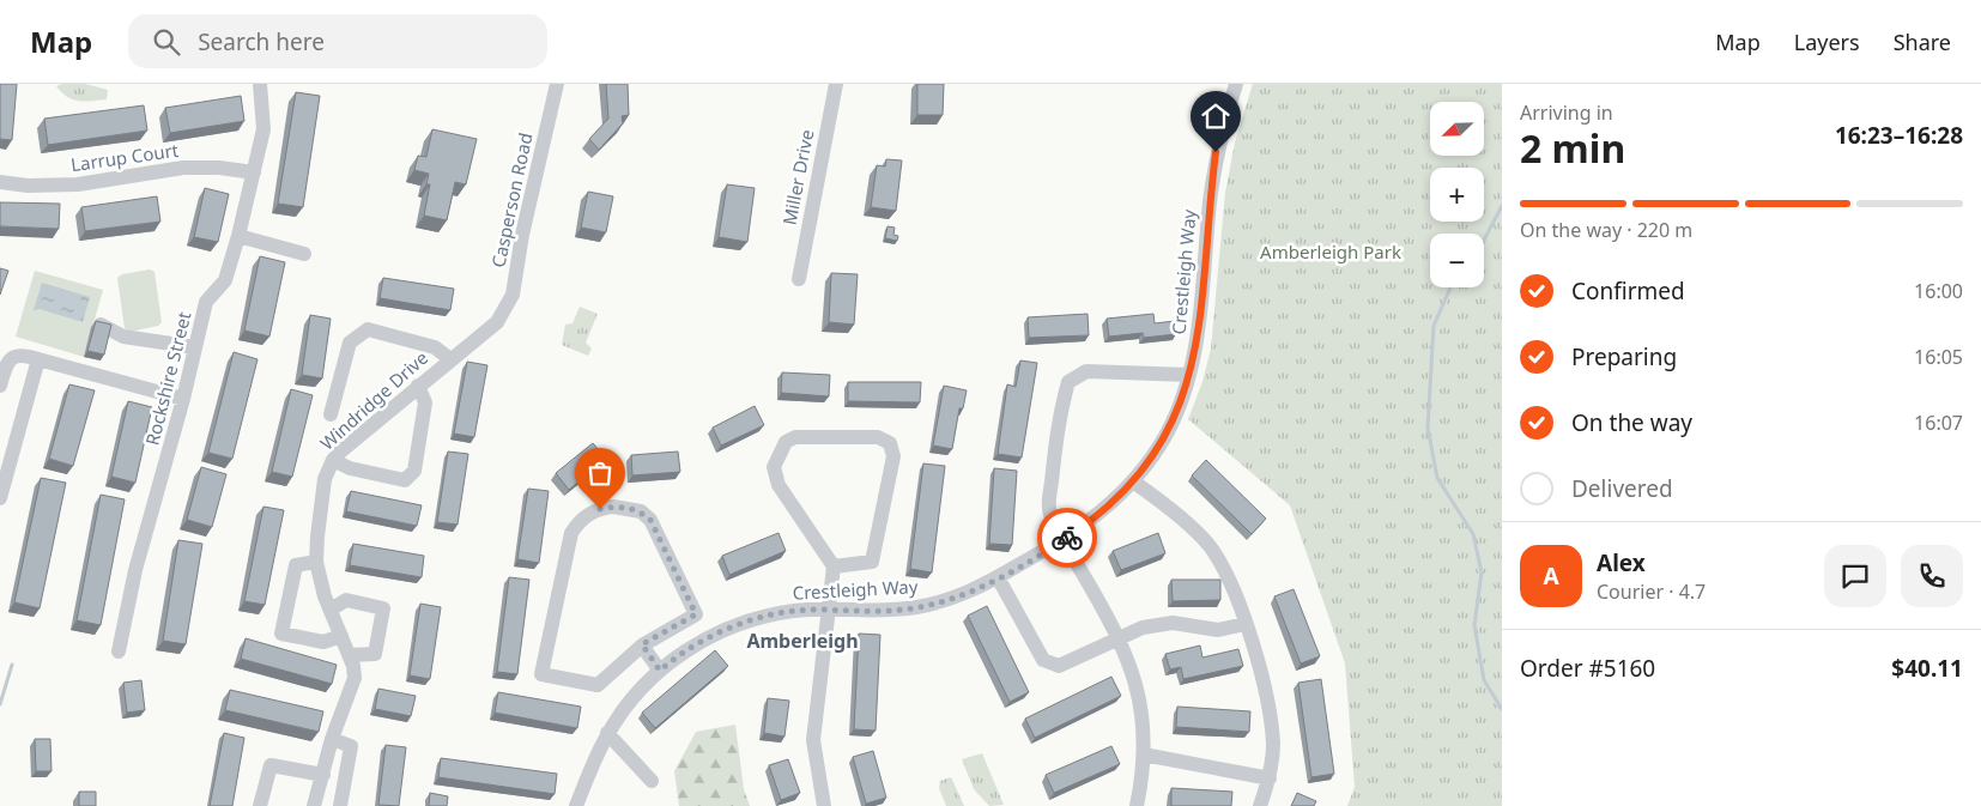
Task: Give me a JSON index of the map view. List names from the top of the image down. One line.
{"streets":{"street":["Larrup Court","Miller Drive","Casperson Road","Crestleigh Way","Rockshire Street","Windridge Drive"]},"crossings":[["Larrup Court","Rockshire Street"],["Casperson Road","Windridge Drive"]],"districts":["Amberleigh"],"parks":["Amberleigh Park"],"north":"bottom left","page":{"header":"Map","search":"Search here","nav":["Map","Layers","Share"],"heading":["2 min","Arriving in","16:23–16:28"],"panel":["Alex","Courier · 4.7","Order #5160","$40.11"],"map_buttons":["+","−"],"bar":"On the way · 220 m","list":[["Confirmed","16:00"],["Preparing","16:05"],["On the way","16:07"],"Delivered"],"round":"A"}}
